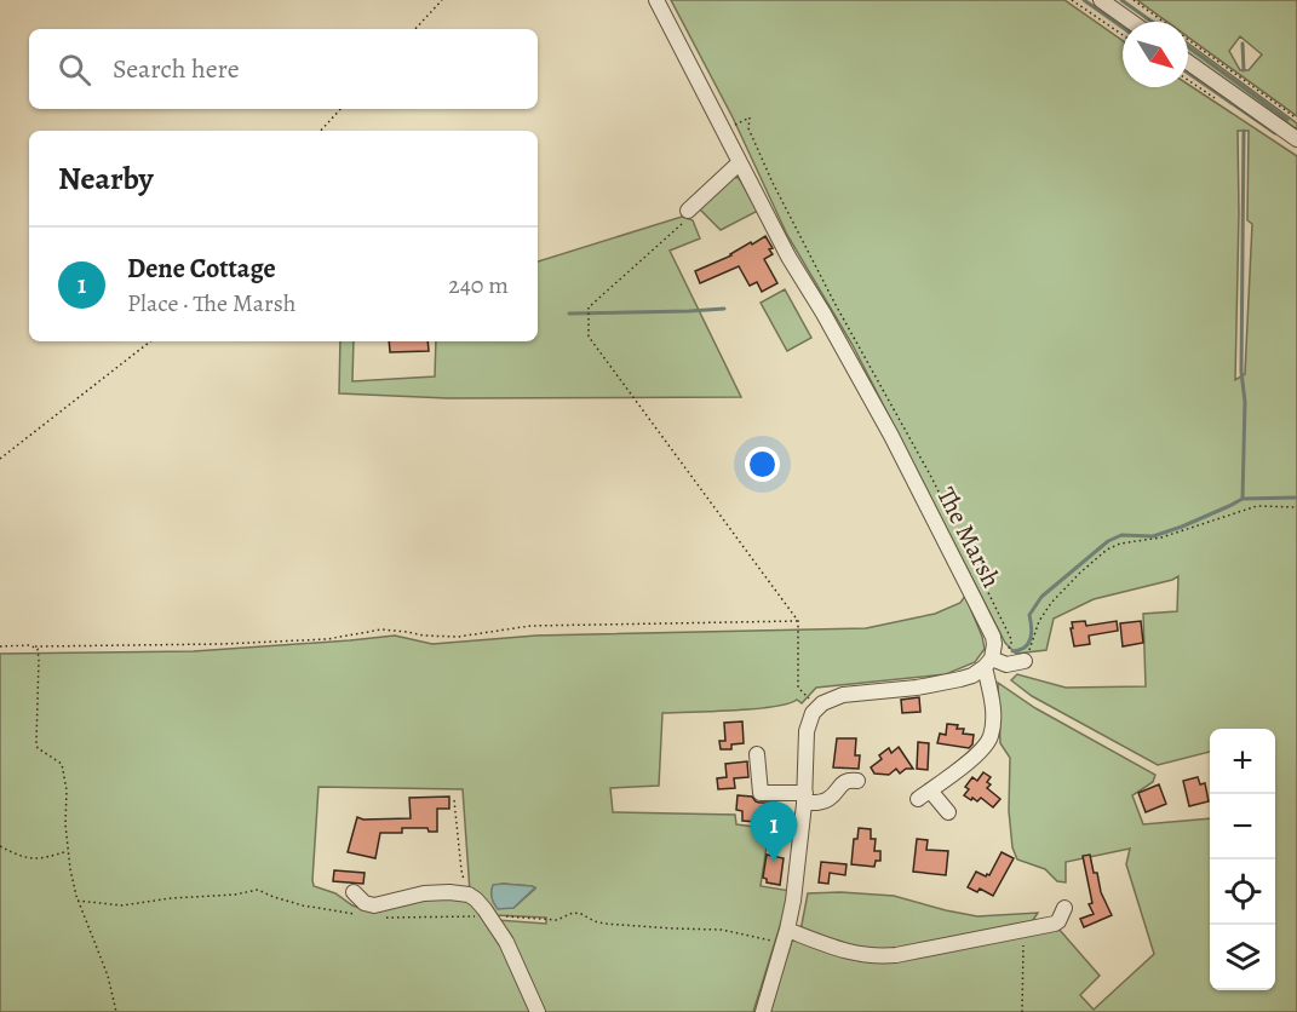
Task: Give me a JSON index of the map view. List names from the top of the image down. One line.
{"streets":{"street":["The Marsh"]},"north":"bottom right","page":{"search":"Search here","heading":"Nearby","list":[{"mark":"1","name":"Dene Cottage","note":"Place · The Marsh","value":"240 m"}],"map_buttons":["+","−"],"pins":"1"}}
